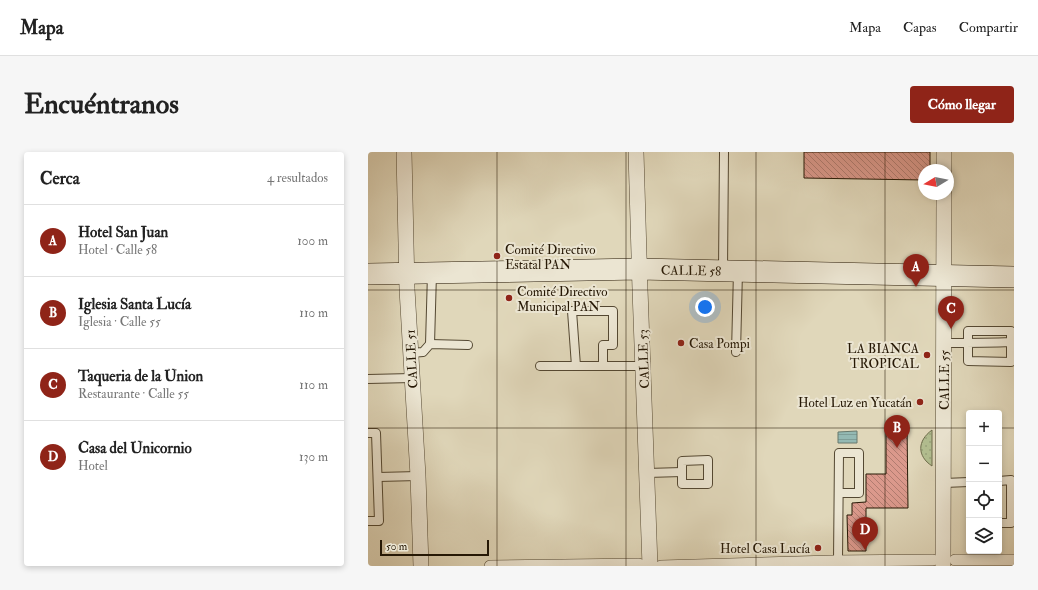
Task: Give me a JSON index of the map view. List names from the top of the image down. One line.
{"streets":{"main road":["CALLE 58"],"street":["CALLE 51","CALLE 53","CALLE 55"]},"crossings":[["CALLE 58","CALLE 51"],["CALLE 58","CALLE 53"],["CALLE 58","CALLE 55"]],"places":["Comité Directivo Estatal PAN","Comité Directivo Municipal PAN","Casa Pompi","LA BIANCA TROPICAL","Hotel Luz en Yucatán","Hotel Casa Lucía"],"scale_bar":"50 m","north":"left","page":{"header":"Mapa","nav":["Mapa","Capas","Compartir"],"buttons":"Cómo llegar","title":"Encuéntranos","heading":["Cerca","4 resultados"],"list":[{"mark":"A","name":"Hotel San Juan","note":"Hotel · Calle 58","value":"100 m"},{"mark":"B","name":"Iglesia Santa Lucía","note":"Iglesia · Calle 55","value":"110 m"},{"mark":"C","name":"Taqueria de la Union","note":"Restaurante · Calle 55","value":"110 m"},{"mark":"D","name":"Casa del Unicornio","note":"Hotel","value":"130 m"}],"pins":["A","C","B","D"],"map_buttons":["+","−"],"scale":"50 m"}}
